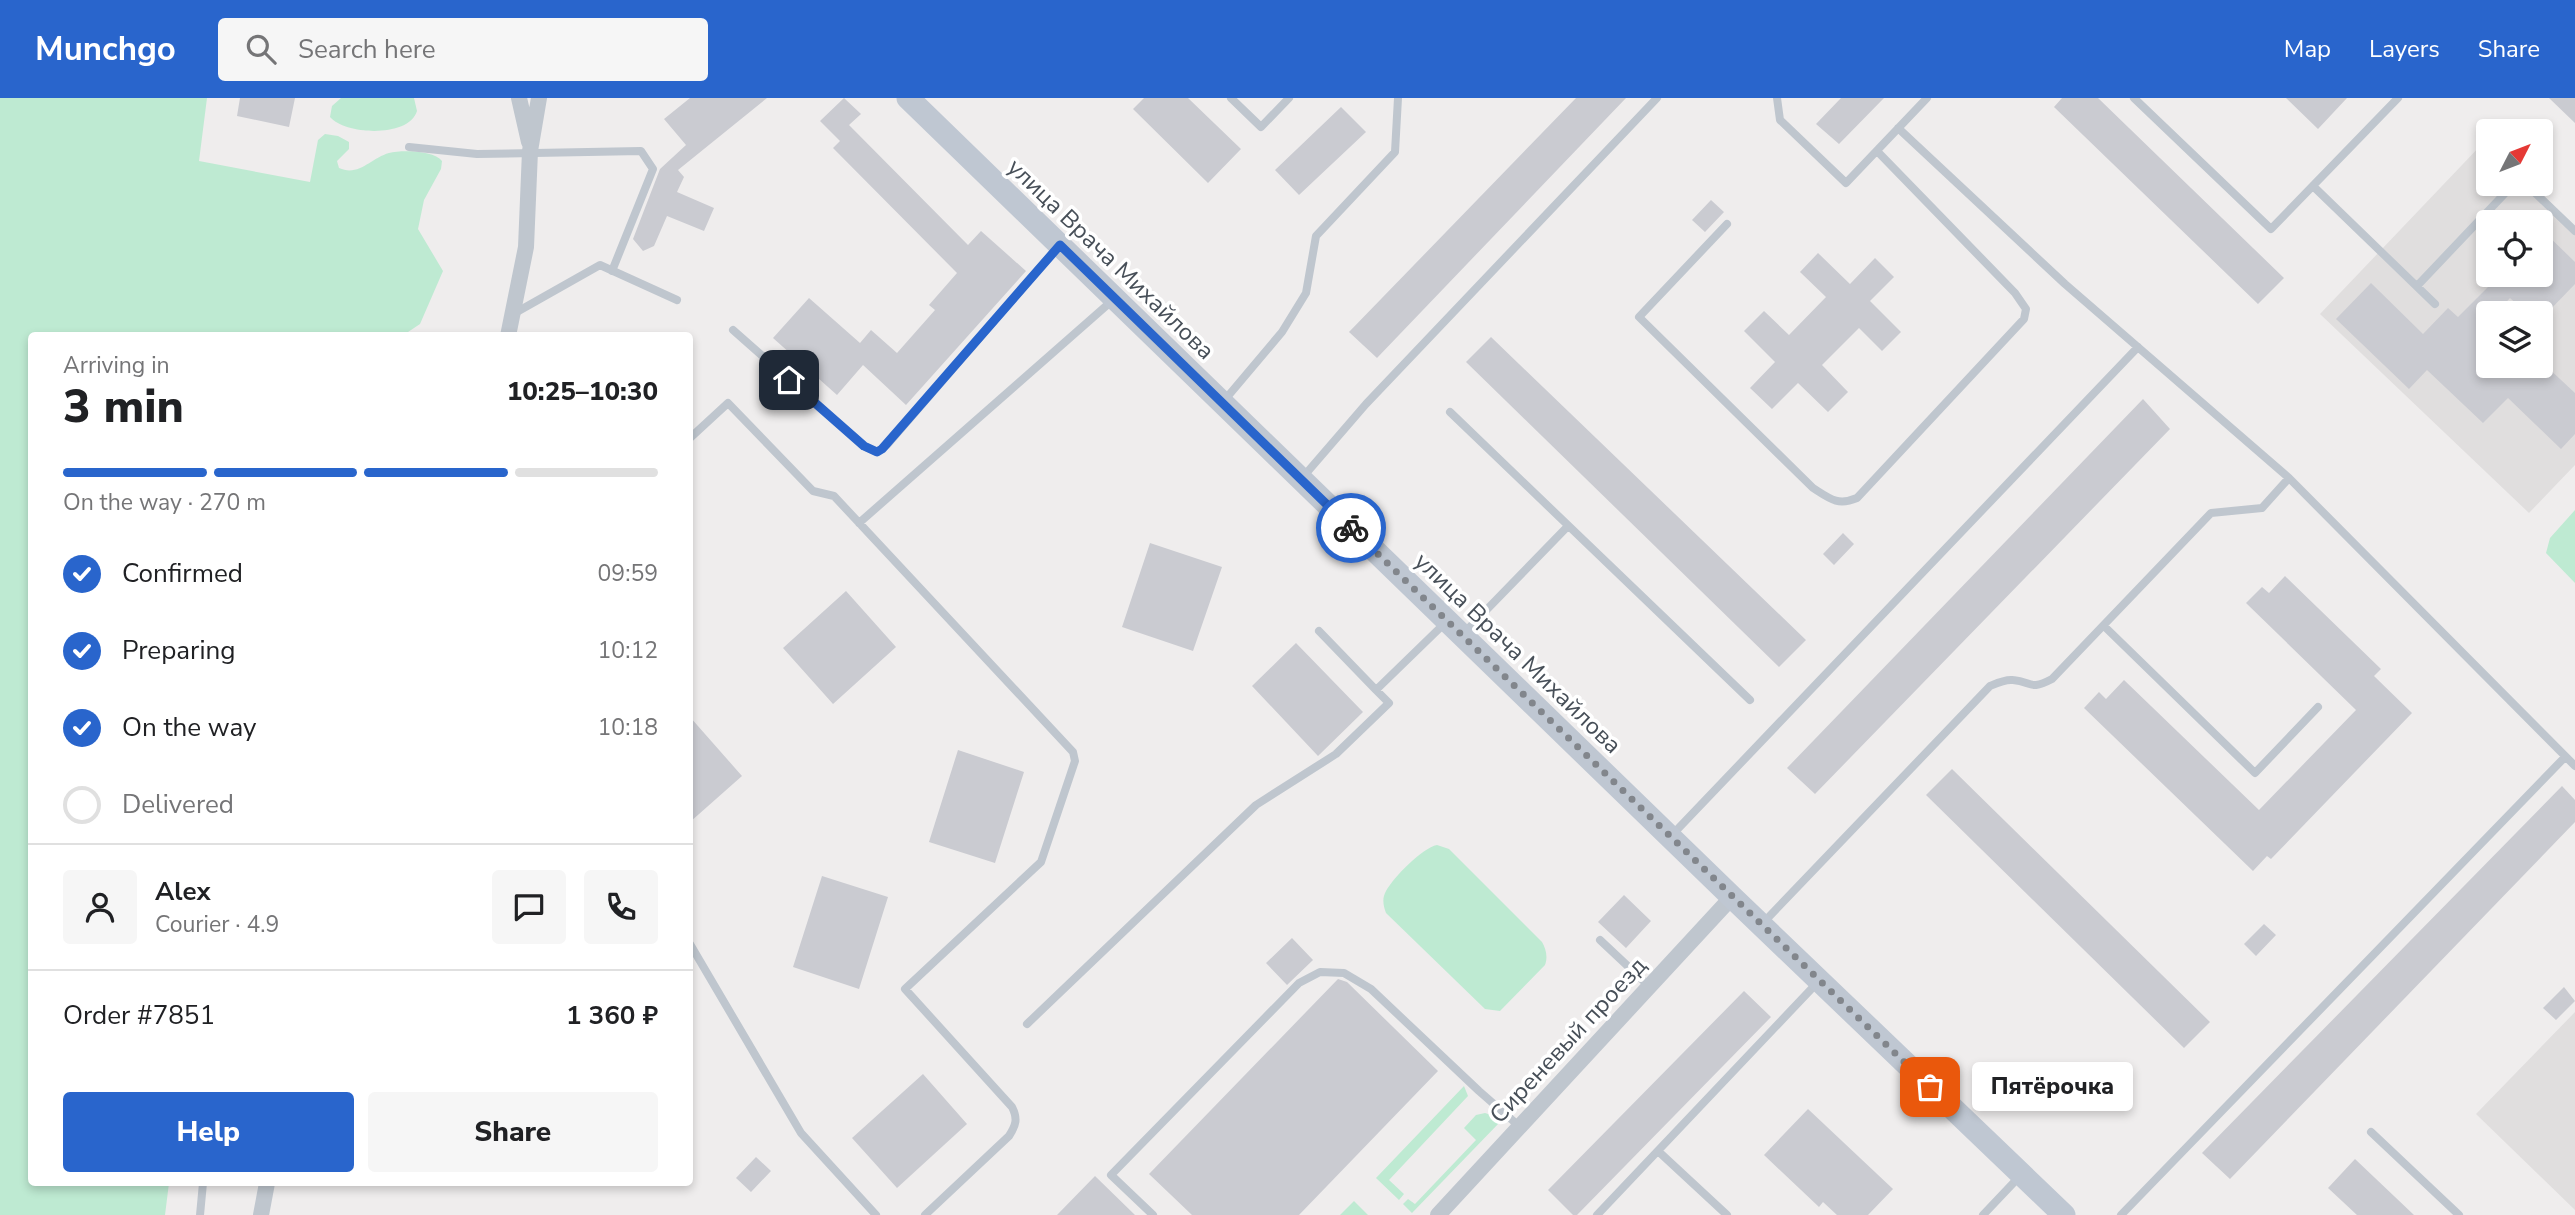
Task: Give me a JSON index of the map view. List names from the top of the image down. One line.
{"streets":{"main road":["улица Врача Михайлова"],"street":["Сиреневый проезд"]},"crossings":[["улица Врача Михайлова","Сиреневый проезд"]],"places":["Пятёрочка"],"north":"top right","page":{"header":"Munchgo","search":"Search here","nav":["Map","Layers","Share"],"heading":["3 min","Arriving in","10:25–10:30"],"panel":["Alex","Courier · 4.9","Order #7851","1 360 ₽"],"bar":"On the way · 270 m","list":[["Confirmed","09:59"],["Preparing","10:12"],["On the way","10:18"],"Delivered"],"bubble":"Пятёрочка","buttons":["Help","Share"]}}
